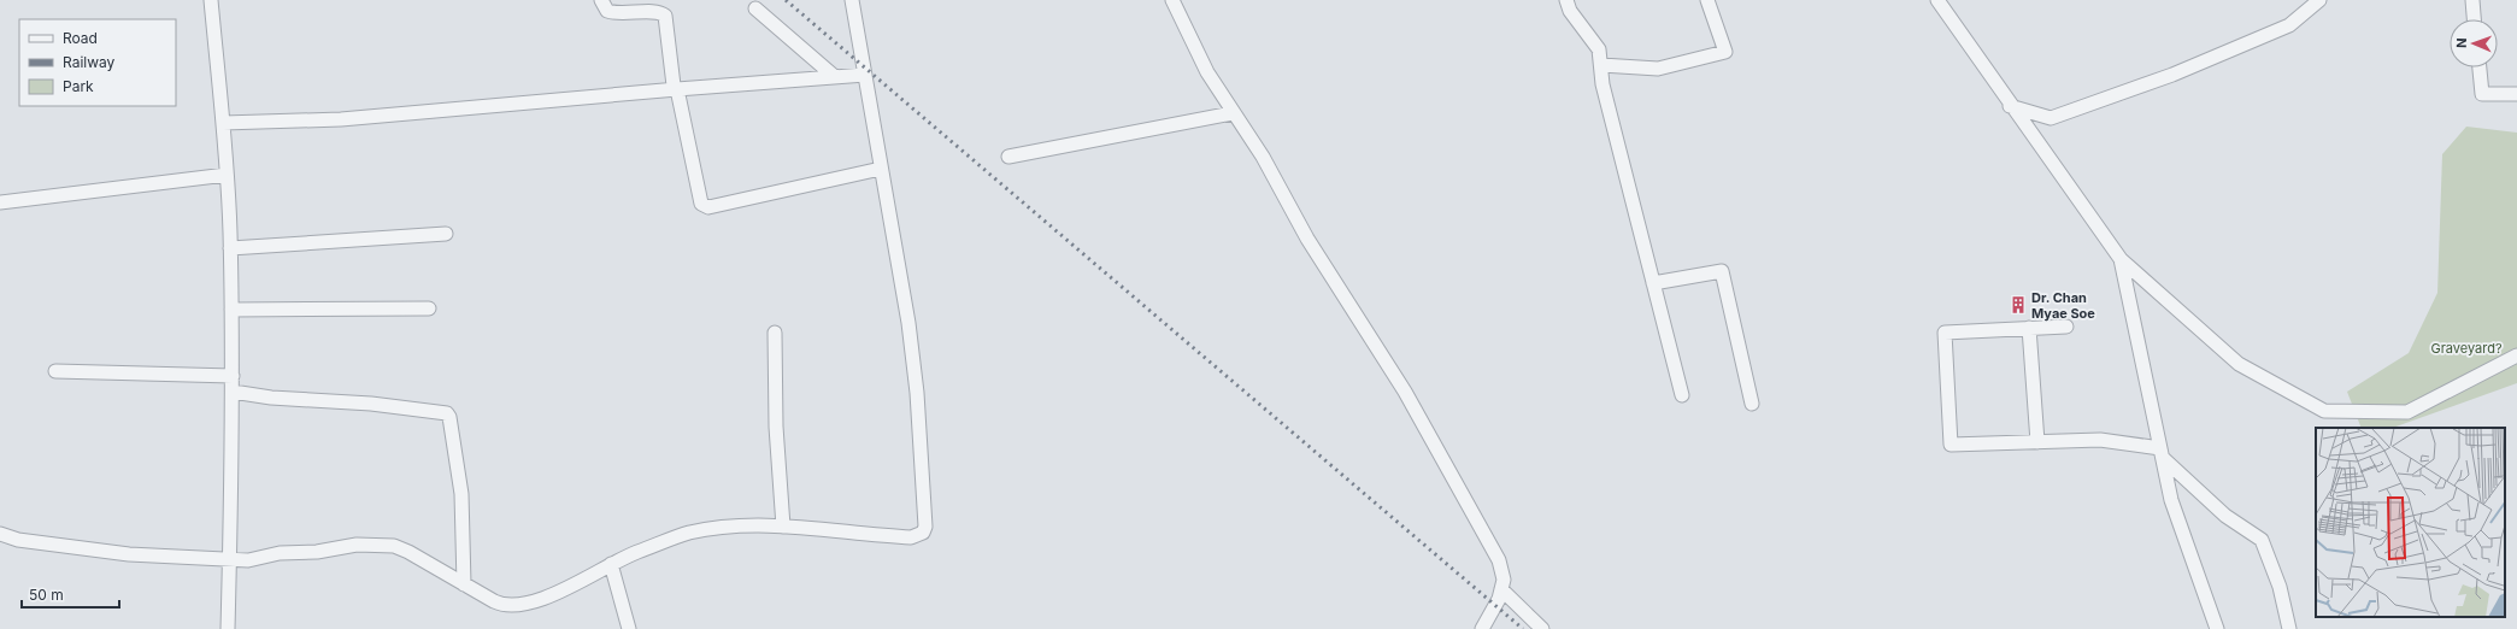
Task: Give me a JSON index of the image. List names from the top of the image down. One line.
{"parks":["Graveyard?"],"places":{"building":["Dr. Chan Myae Soe"]},"legend":["Road","Railway","Park"],"scale_bar":"50 m","north":"left"}
